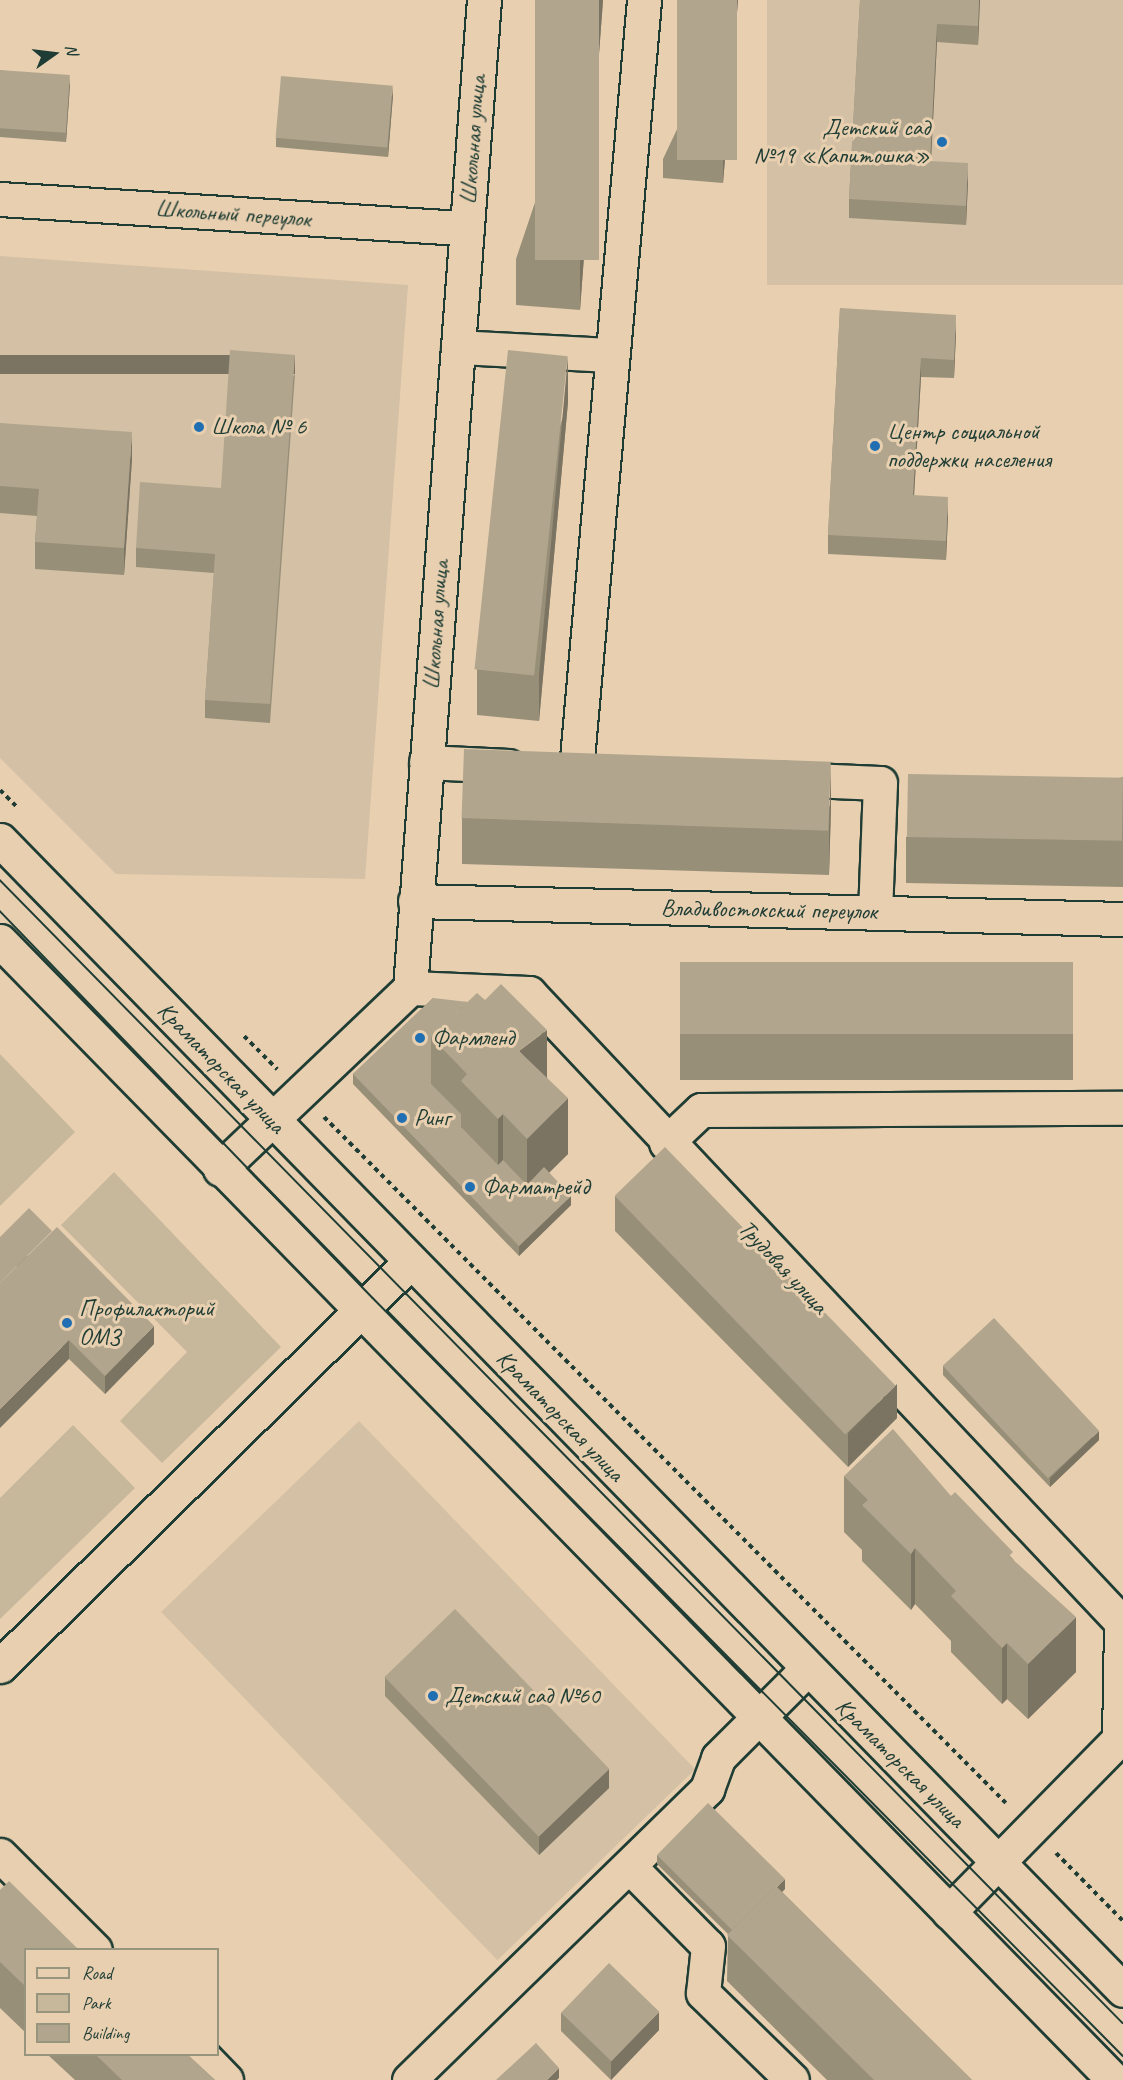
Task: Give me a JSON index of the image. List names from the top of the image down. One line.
{"streets":{"main road":["Школьная улица","Школьный переулок","Владивостокский переулок","Краматорская улица","Трудовая улица"]},"crossings":[["Школьная улица","Школьный переулок"],["Школьная улица","Владивостокский переулок"],["Школьная улица","Трудовая улица"]],"places":["Детский сад №19 «Капитошка»","Школа № 6","Центр социальной поддержки населения","Фармленд","Ринг","Фарматрейд","Профилакторий ОМЗ","Детский сад №60"],"legend":["Road","Park","Building"],"north":"right"}
